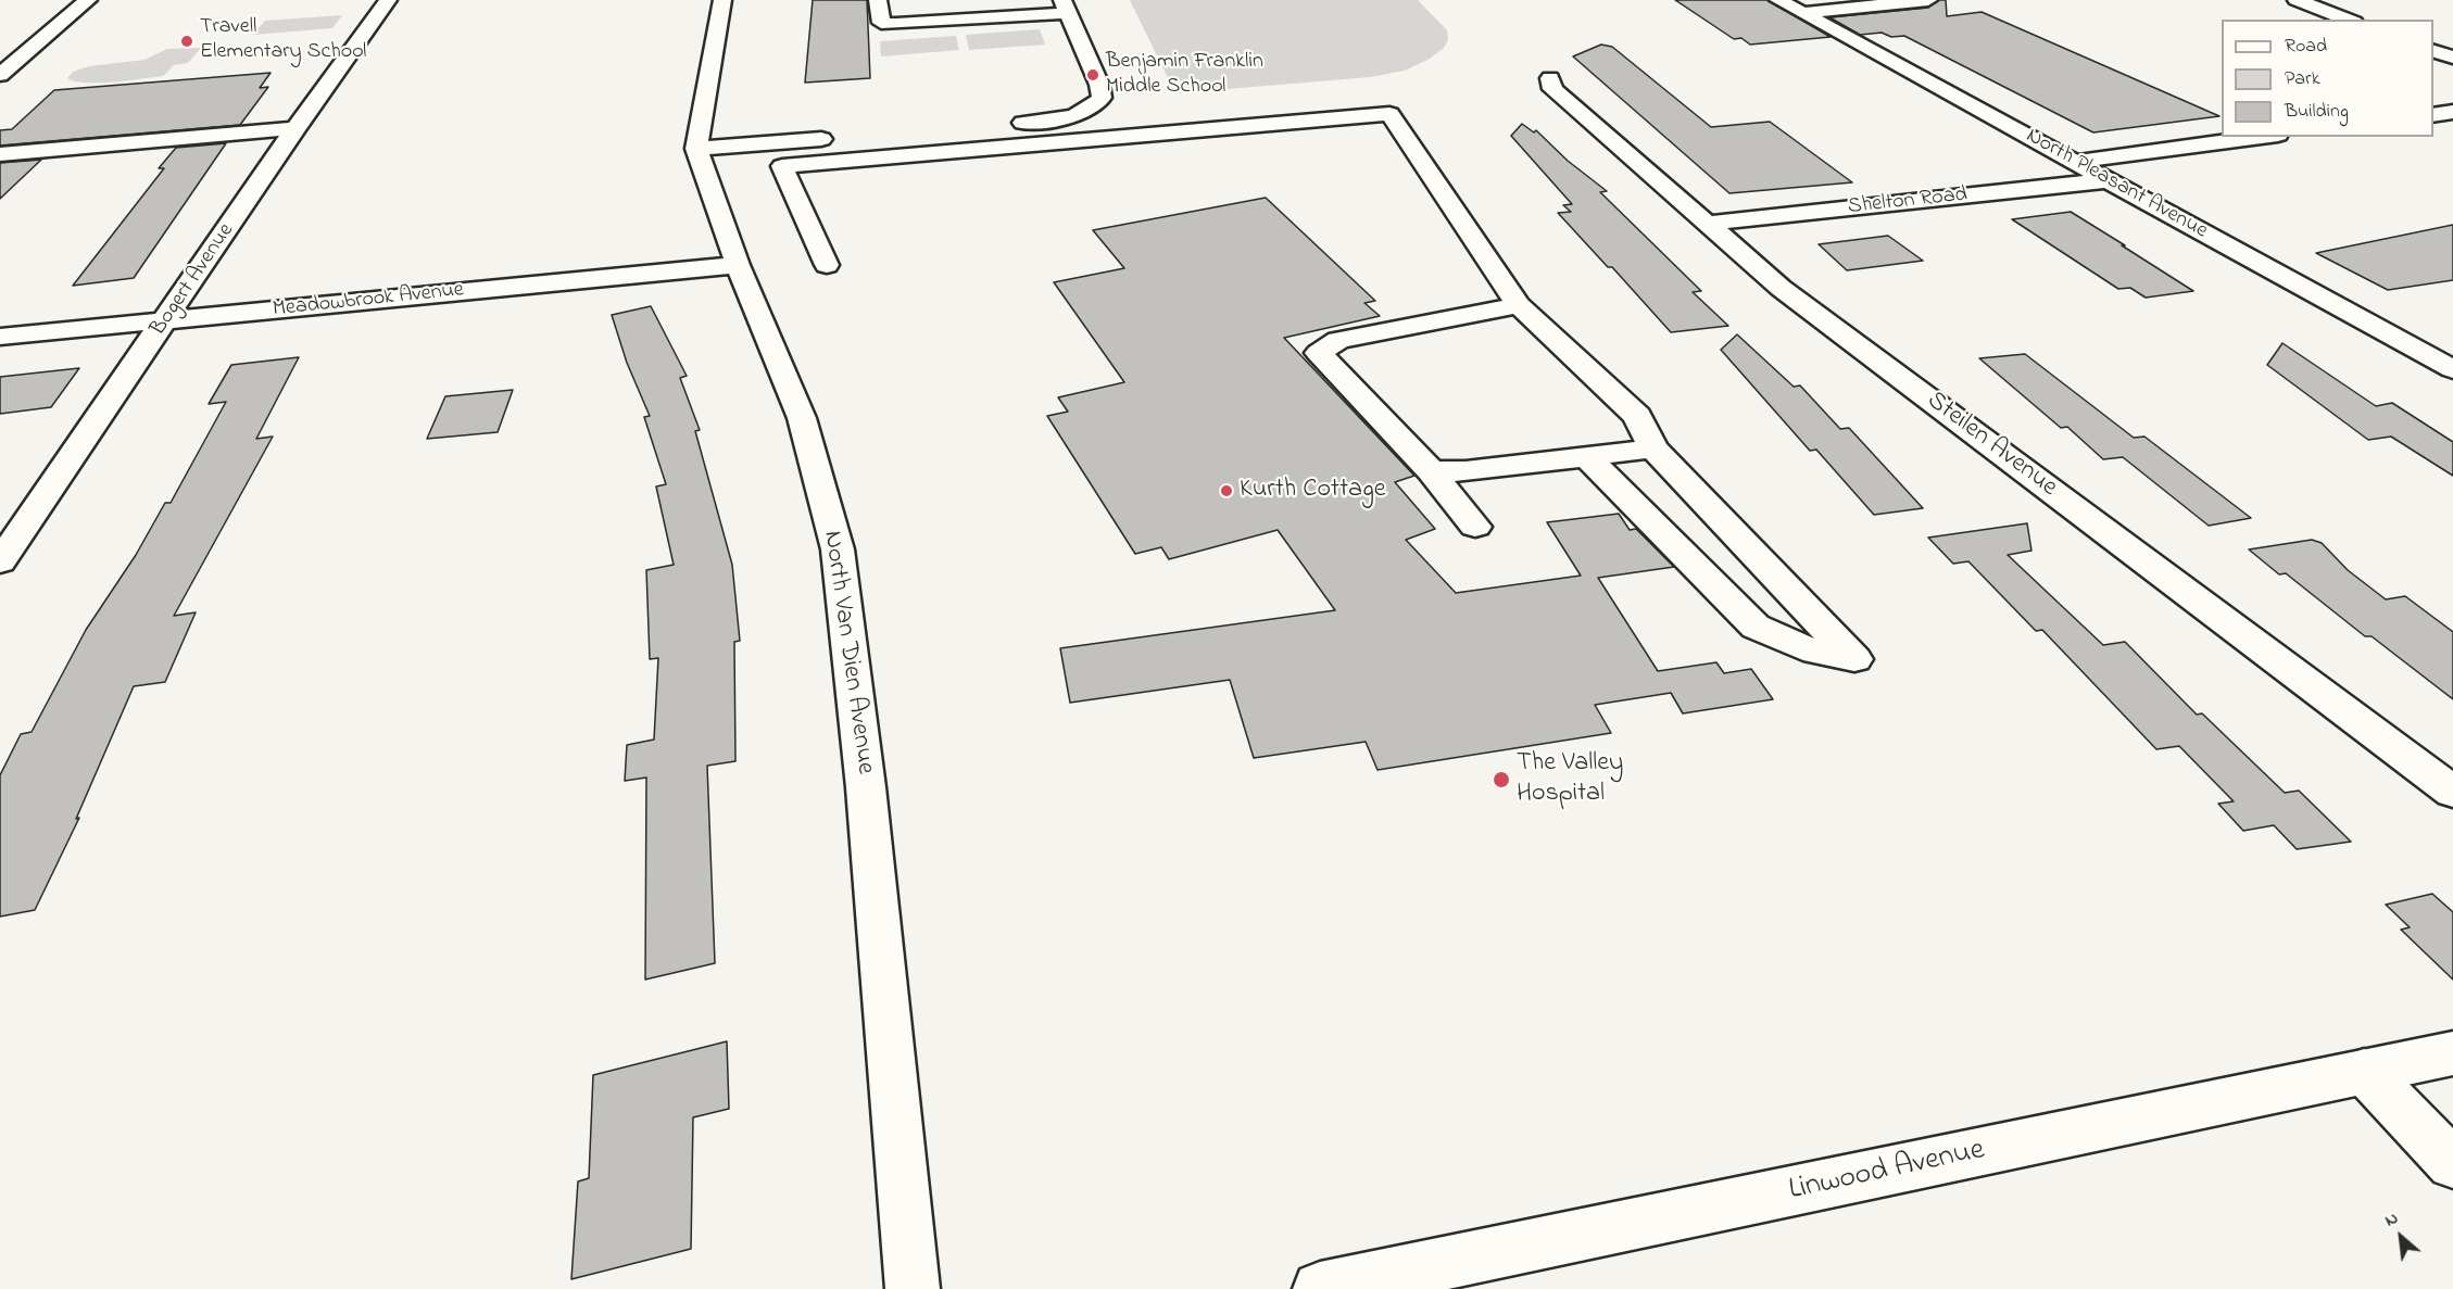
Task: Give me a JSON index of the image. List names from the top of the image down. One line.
{"streets":{"street":["North Pleasant Avenue","Shelton Road","Bogert Avenue","Meadowbrook Avenue","Steilen Avenue","North Van Dien Avenue","Linwood Avenue"]},"crossings":[["North Pleasant Avenue","Shelton Road"],["Shelton Road","Steilen Avenue"],["Bogert Avenue","Meadowbrook Avenue"],["Meadowbrook Avenue","North Van Dien Avenue"]],"places":["Travell Elementary School","Benjamin Franklin Middle School","Kurth Cottage","The Valley Hospital"],"legend":["Road","Park","Building"],"north":"top left"}
